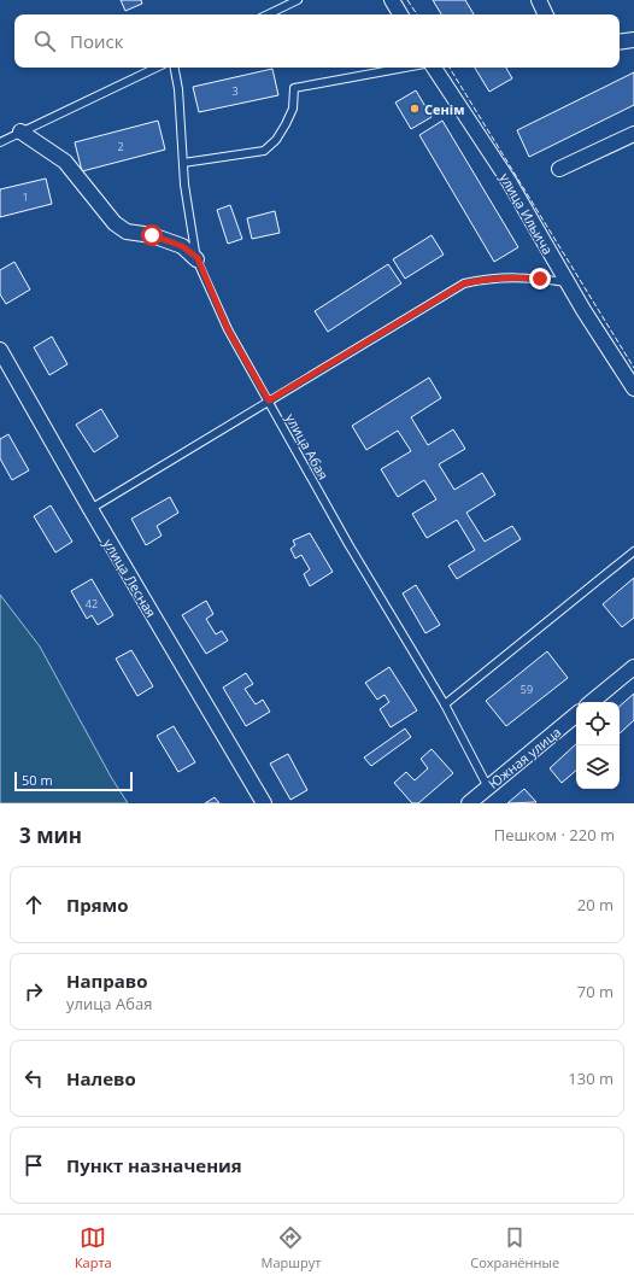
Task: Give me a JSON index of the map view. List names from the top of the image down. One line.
{"streets":{"street":["улица Ильича","улица Лесная","Южная улица"],"lane":["улица Абая"]},"crossings":[["улица Абая","Южная улица"]],"places":["Сенiм"],"house_numbers":["3","2","1","42","59"],"scale_bar":"50 m","page":{"search":"Поиск","scale":"50 m","heading":["3 мин","Пешком · 220 m"],"list":[["Прямо","20 m"],["Направо","улица Абая","70 m"],["Налево","130 m"],"Пункт назначения"],"nav":["Карта","Маршрут","Сохранённые"]}}
